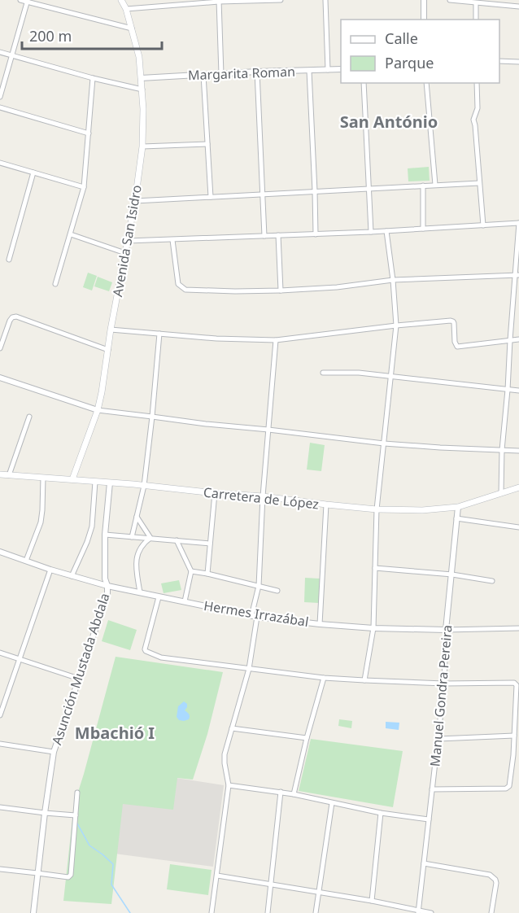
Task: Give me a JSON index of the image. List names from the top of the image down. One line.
{"streets":{"main road":["Avenida San Isidro","Carretera de López"],"street":["Margarita Roman","Hermes Irrazábal","Asunción Mustada Abdala","Manuel Gondra Pereira"]},"crossings":[["Margarita Roman","Avenida San Isidro"],["Avenida San Isidro","Carretera de López"],["Carretera de López","Asunción Mustada Abdala"],["Carretera de López","Manuel Gondra Pereira"],["Hermes Irrazábal","Asunción Mustada Abdala"],["Hermes Irrazábal","Manuel Gondra Pereira"]],"districts":["San António","Mbachió I"],"legend":["Calle","Parque"],"scale_bar":"200 m"}
